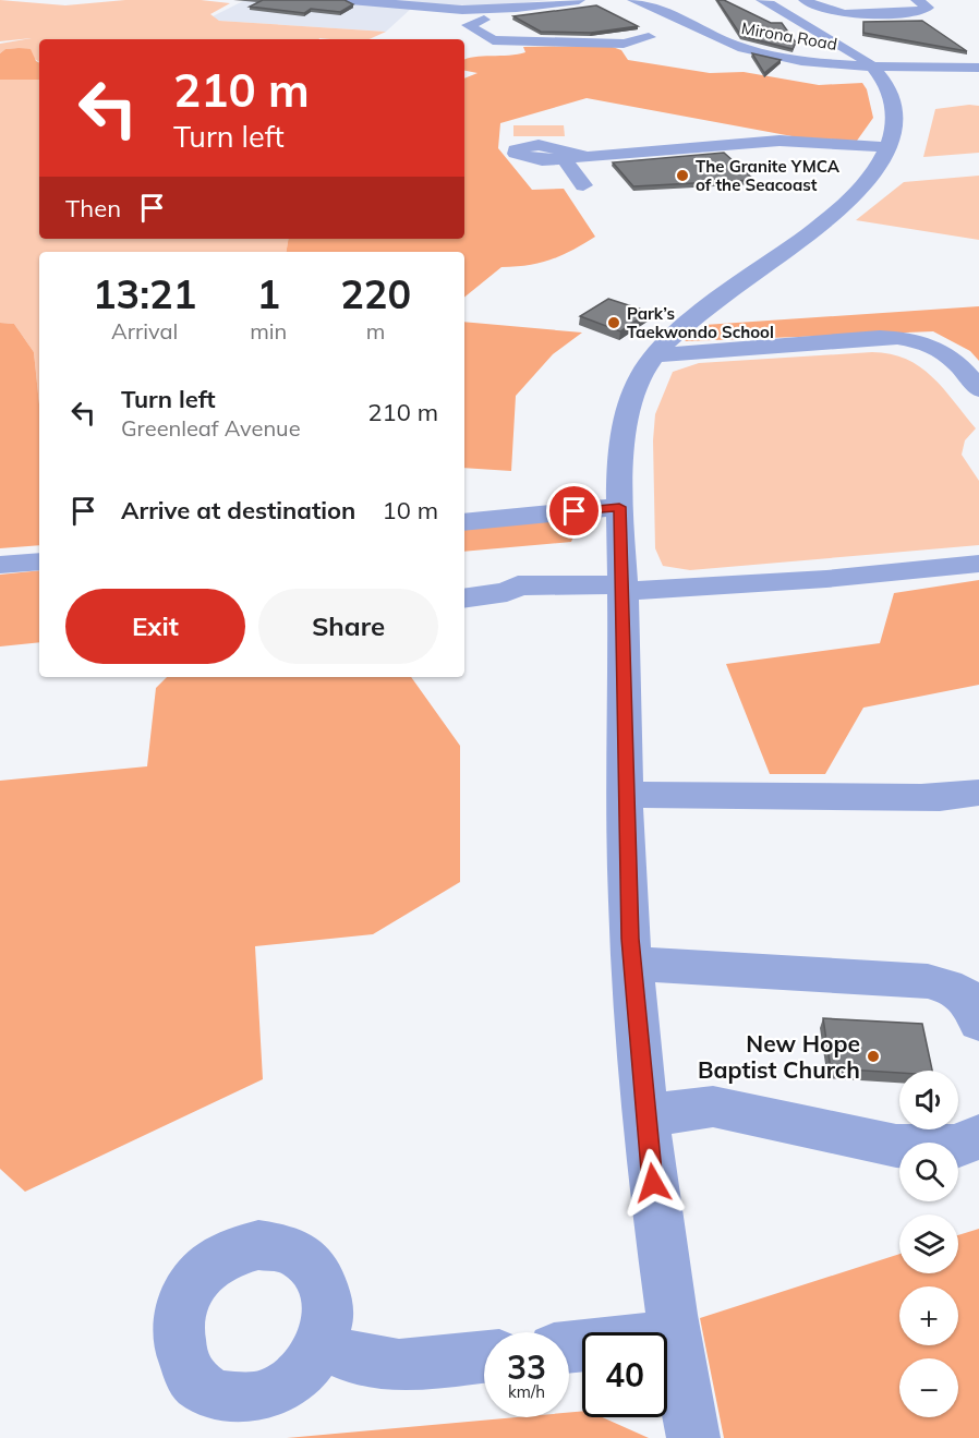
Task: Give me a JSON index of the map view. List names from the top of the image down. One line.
{"streets":{"street":["Mirona Road"]},"places":["The Granite YMCA of the Seacoast","Park’s Taekwondo School","New Hope Baptist Church"],"page":{"turn":["210 m","Turn left"],"then":"Then","eta":["13:21","Arrival","1","min","220","m"],"list":[{"name":"Turn left","note":"Greenleaf Avenue","value":"210 m"},{"name":"Arrive at destination","value":"10 m"}],"buttons":["Exit","Share"],"map_buttons":["+","−"],"speed":"33 km/h","limit":"40"}}
